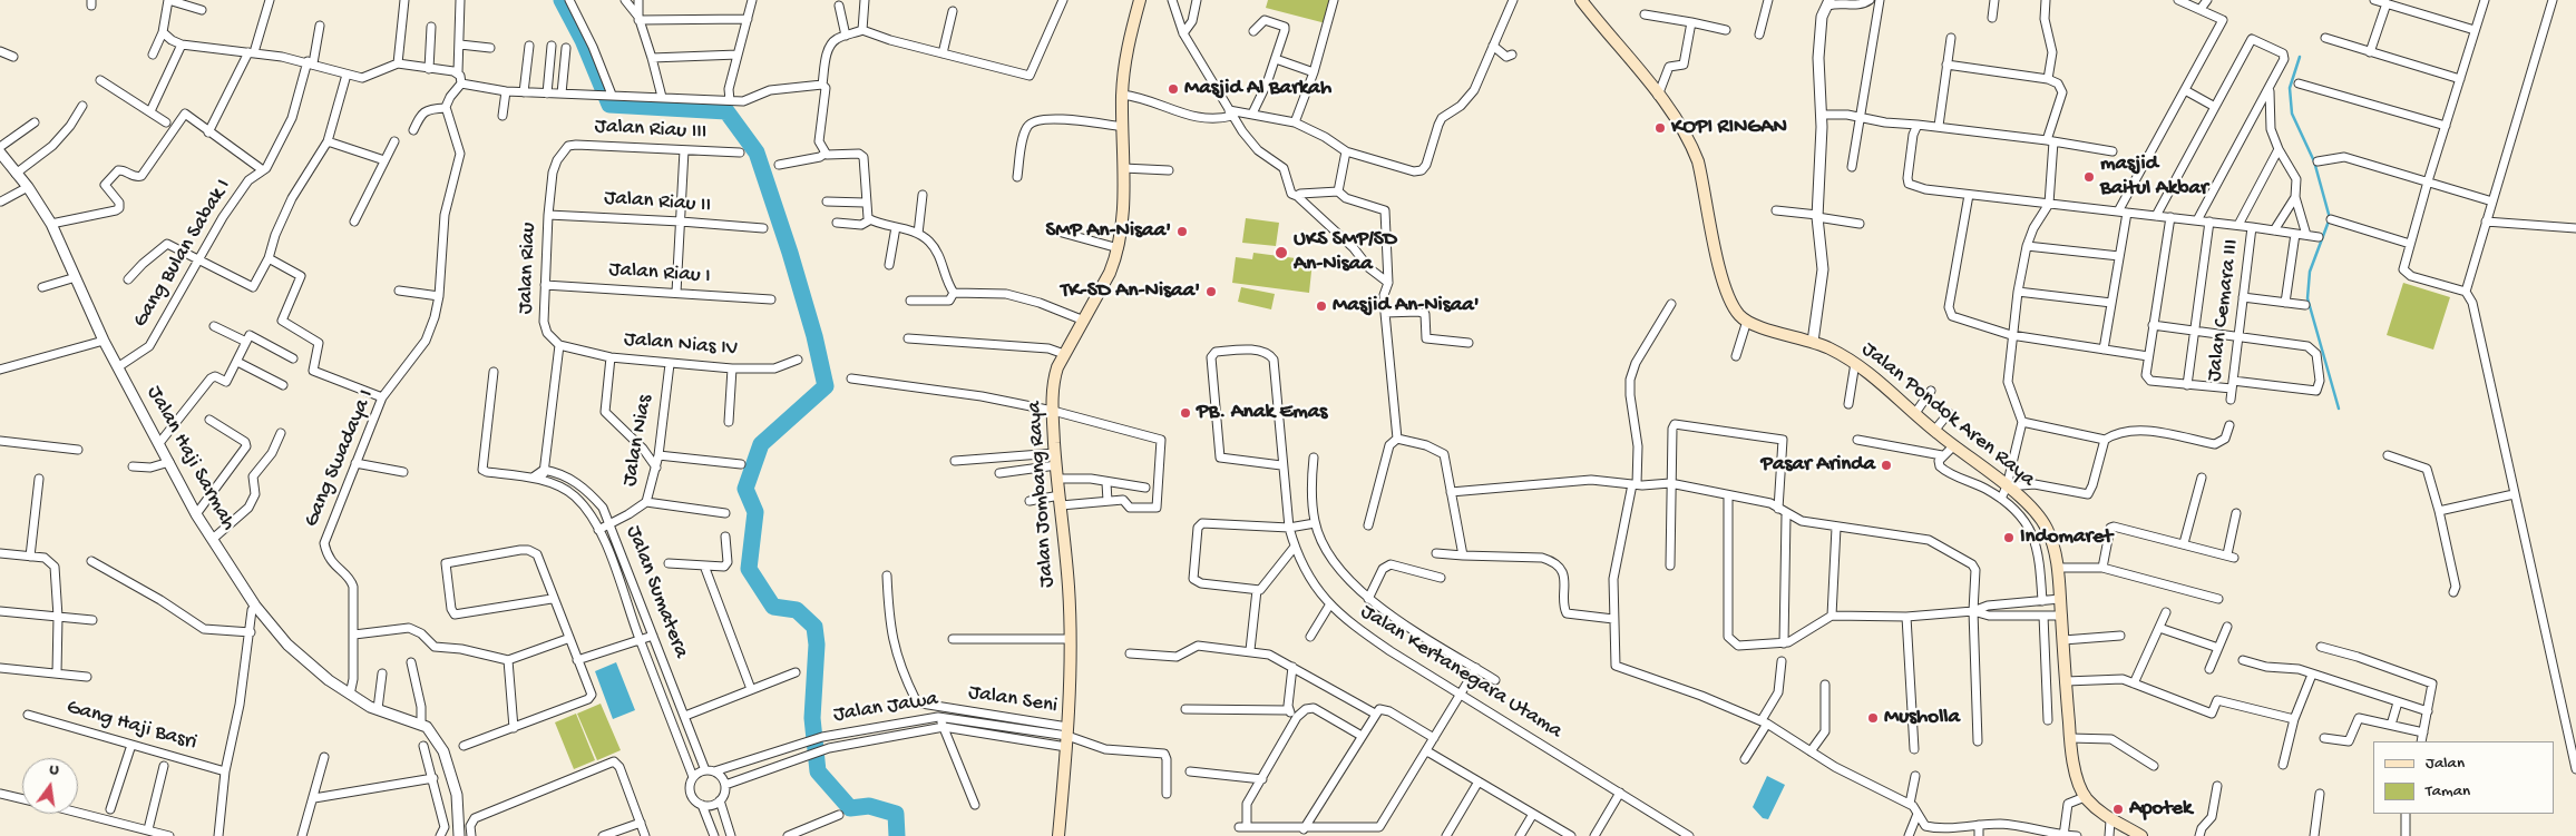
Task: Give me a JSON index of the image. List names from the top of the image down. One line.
{"streets":{"main road":["Jalan Pondok Aren Raya","Jalan Jombang Raya"],"street":["Jalan Riau III","Jalan Riau II","Gang Bulan Sabak I","Jalan Riau","Jalan Riau I","Jalan Cemara III","Jalan Nias IV","Jalan Nias","Jalan Haji Sarmah","Gang Swadaya I","Jalan Sumatera","Jalan Kertanegara Utama","Jalan Seni","Jalan Jawa","Gang Haji Basri"]},"crossings":[["Jalan Riau III","Jalan Riau"],["Jalan Riau II","Jalan Riau"],["Gang Bulan Sabak I","Jalan Haji Sarmah"],["Jalan Riau","Jalan Riau I"],["Jalan Riau","Jalan Nias IV"],["Jalan Nias IV","Jalan Nias"],["Jalan Nias","Jalan Sumatera"],["Jalan Haji Sarmah","Gang Swadaya I"],["Jalan Jombang Raya","Jalan Seni"],["Jalan Jombang Raya","Jalan Jawa"],["Jalan Sumatera","Jalan Jawa"],["Jalan Seni","Jalan Jawa"]],"places":["Masjid Al Barkah","KOPI RINGAN","masjid Baitul Akbar","SMP An-Nisaa'","UKS SMP/SD An-Nisaa","TK-SD An-Nisaa'","Masjid An-Nisaa'","PB. Anak Emas","Pasar Arinda","Indomaret","Musholla","Apotek"],"legend":["Jalan","Taman"],"north":"top"}
